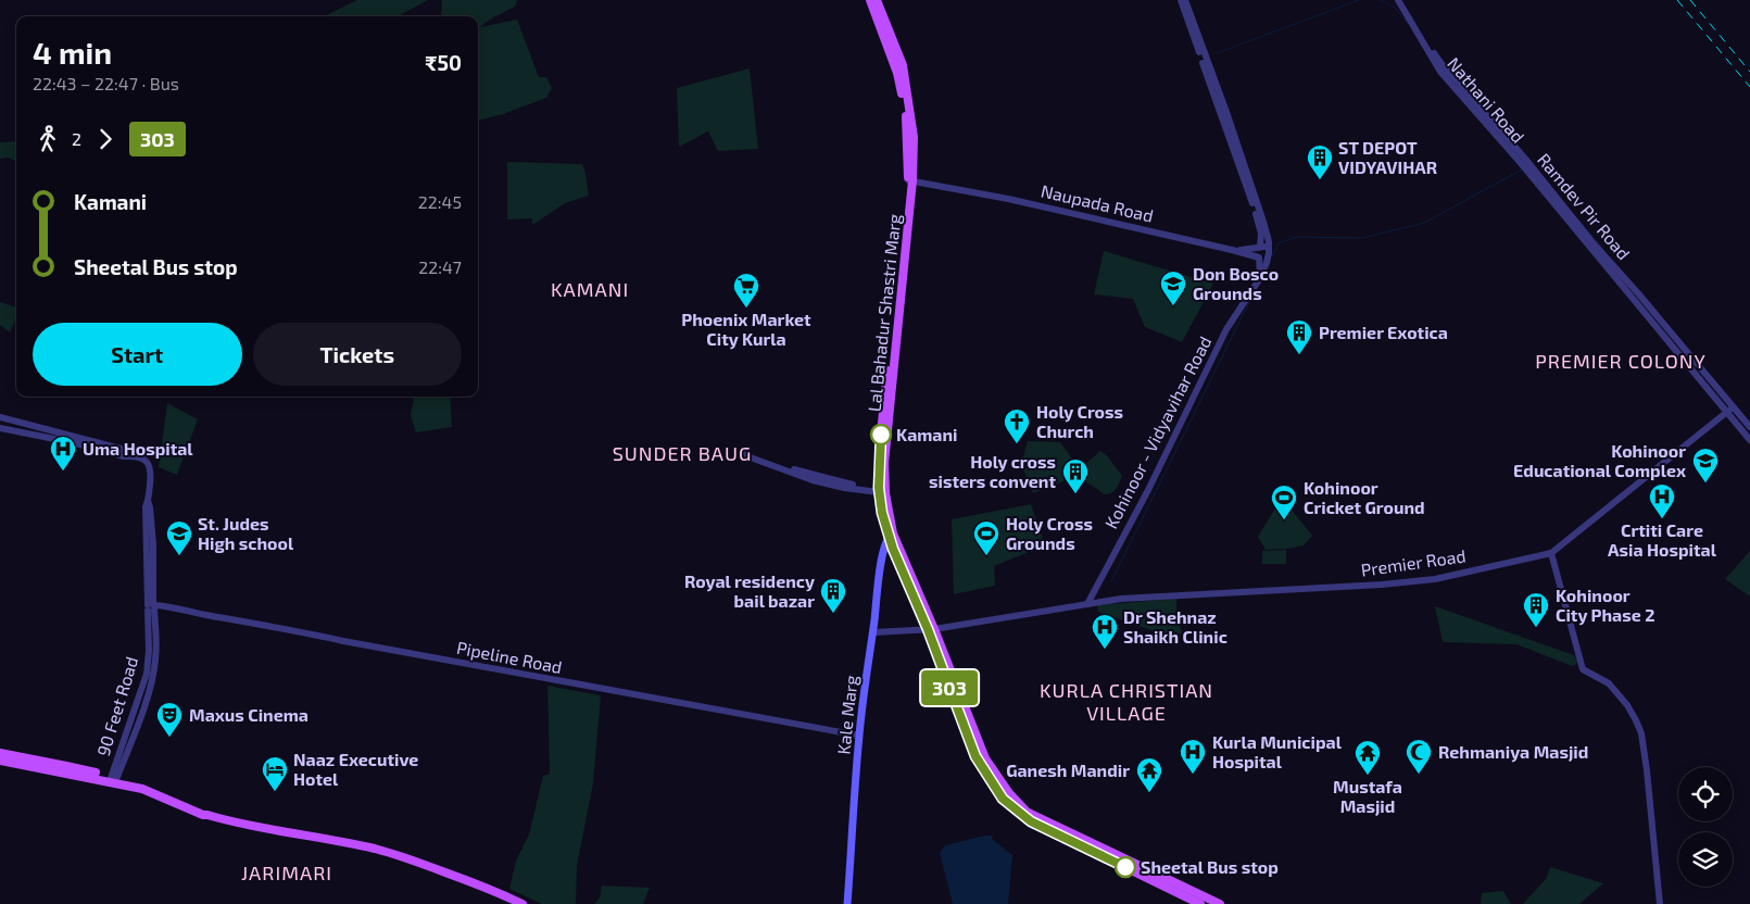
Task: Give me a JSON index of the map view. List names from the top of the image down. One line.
{"streets":{"main road":["Lal Bahadur Shastri Marg","Kale Marg"],"street":["Nathani Road","Naupada Road","Ramdev Pir Road","Kohinoor - Vidyavihar Road","Premier Road","Pipeline Road","90 Feet Road"]},"crossings":[["Nathani Road","Ramdev Pir Road"],["Nathani Road","Premier Road"],["Naupada Road","Lal Bahadur Shastri Marg"],["Naupada Road","Kohinoor - Vidyavihar Road"],["Ramdev Pir Road","Premier Road"],["Lal Bahadur Shastri Marg","Premier Road"],["Lal Bahadur Shastri Marg","Kale Marg"],["Kohinoor - Vidyavihar Road","Premier Road"],["Premier Road","Kale Marg"],["Pipeline Road","90 Feet Road"],["Pipeline Road","Kale Marg"]],"districts":["KAMANI","PREMIER COLONY","SUNDER BAUG","KURLA CHRISTIAN VILLAGE","JARIMARI"],"places":{"building":["ST DEPOT VIDYAVIHAR","Premier Exotica","Holy cross sisters convent","Royal residency bail bazar","Kohinoor City Phase 2"],"school or university":["Don Bosco Grounds","Kohinoor Educational Complex","St. Judes High school"],"supermarket":["Phoenix Market City Kurla"],"other":["Kamani","Sheetal Bus stop"],"church":["Holy Cross Church"],"hospital":["Uma Hospital","Crtiti Care Asia Hospital","Dr Shehnaz Shaikh Clinic","Kurla Municipal Hospital"],"sports":["Kohinoor Cricket Ground","Holy Cross Grounds"],"theatre":["Maxus Cinema"],"mosque":["Rehmaniya Masjid"],"temple":["Mustafa Masjid","Ganesh Mandir"],"hotel":["Naaz Executive Hotel"]},"lines":["bus line 303"],"page":{"on_map":"303","heading":["4 min","22:43 – 22:47 · Bus","₹50"],"legs":["2","303"],"list":[{"name":"Kamani","value":"22:45"},{"name":"Sheetal Bus stop","value":"22:47"}],"buttons":["Start","Tickets"]}}
